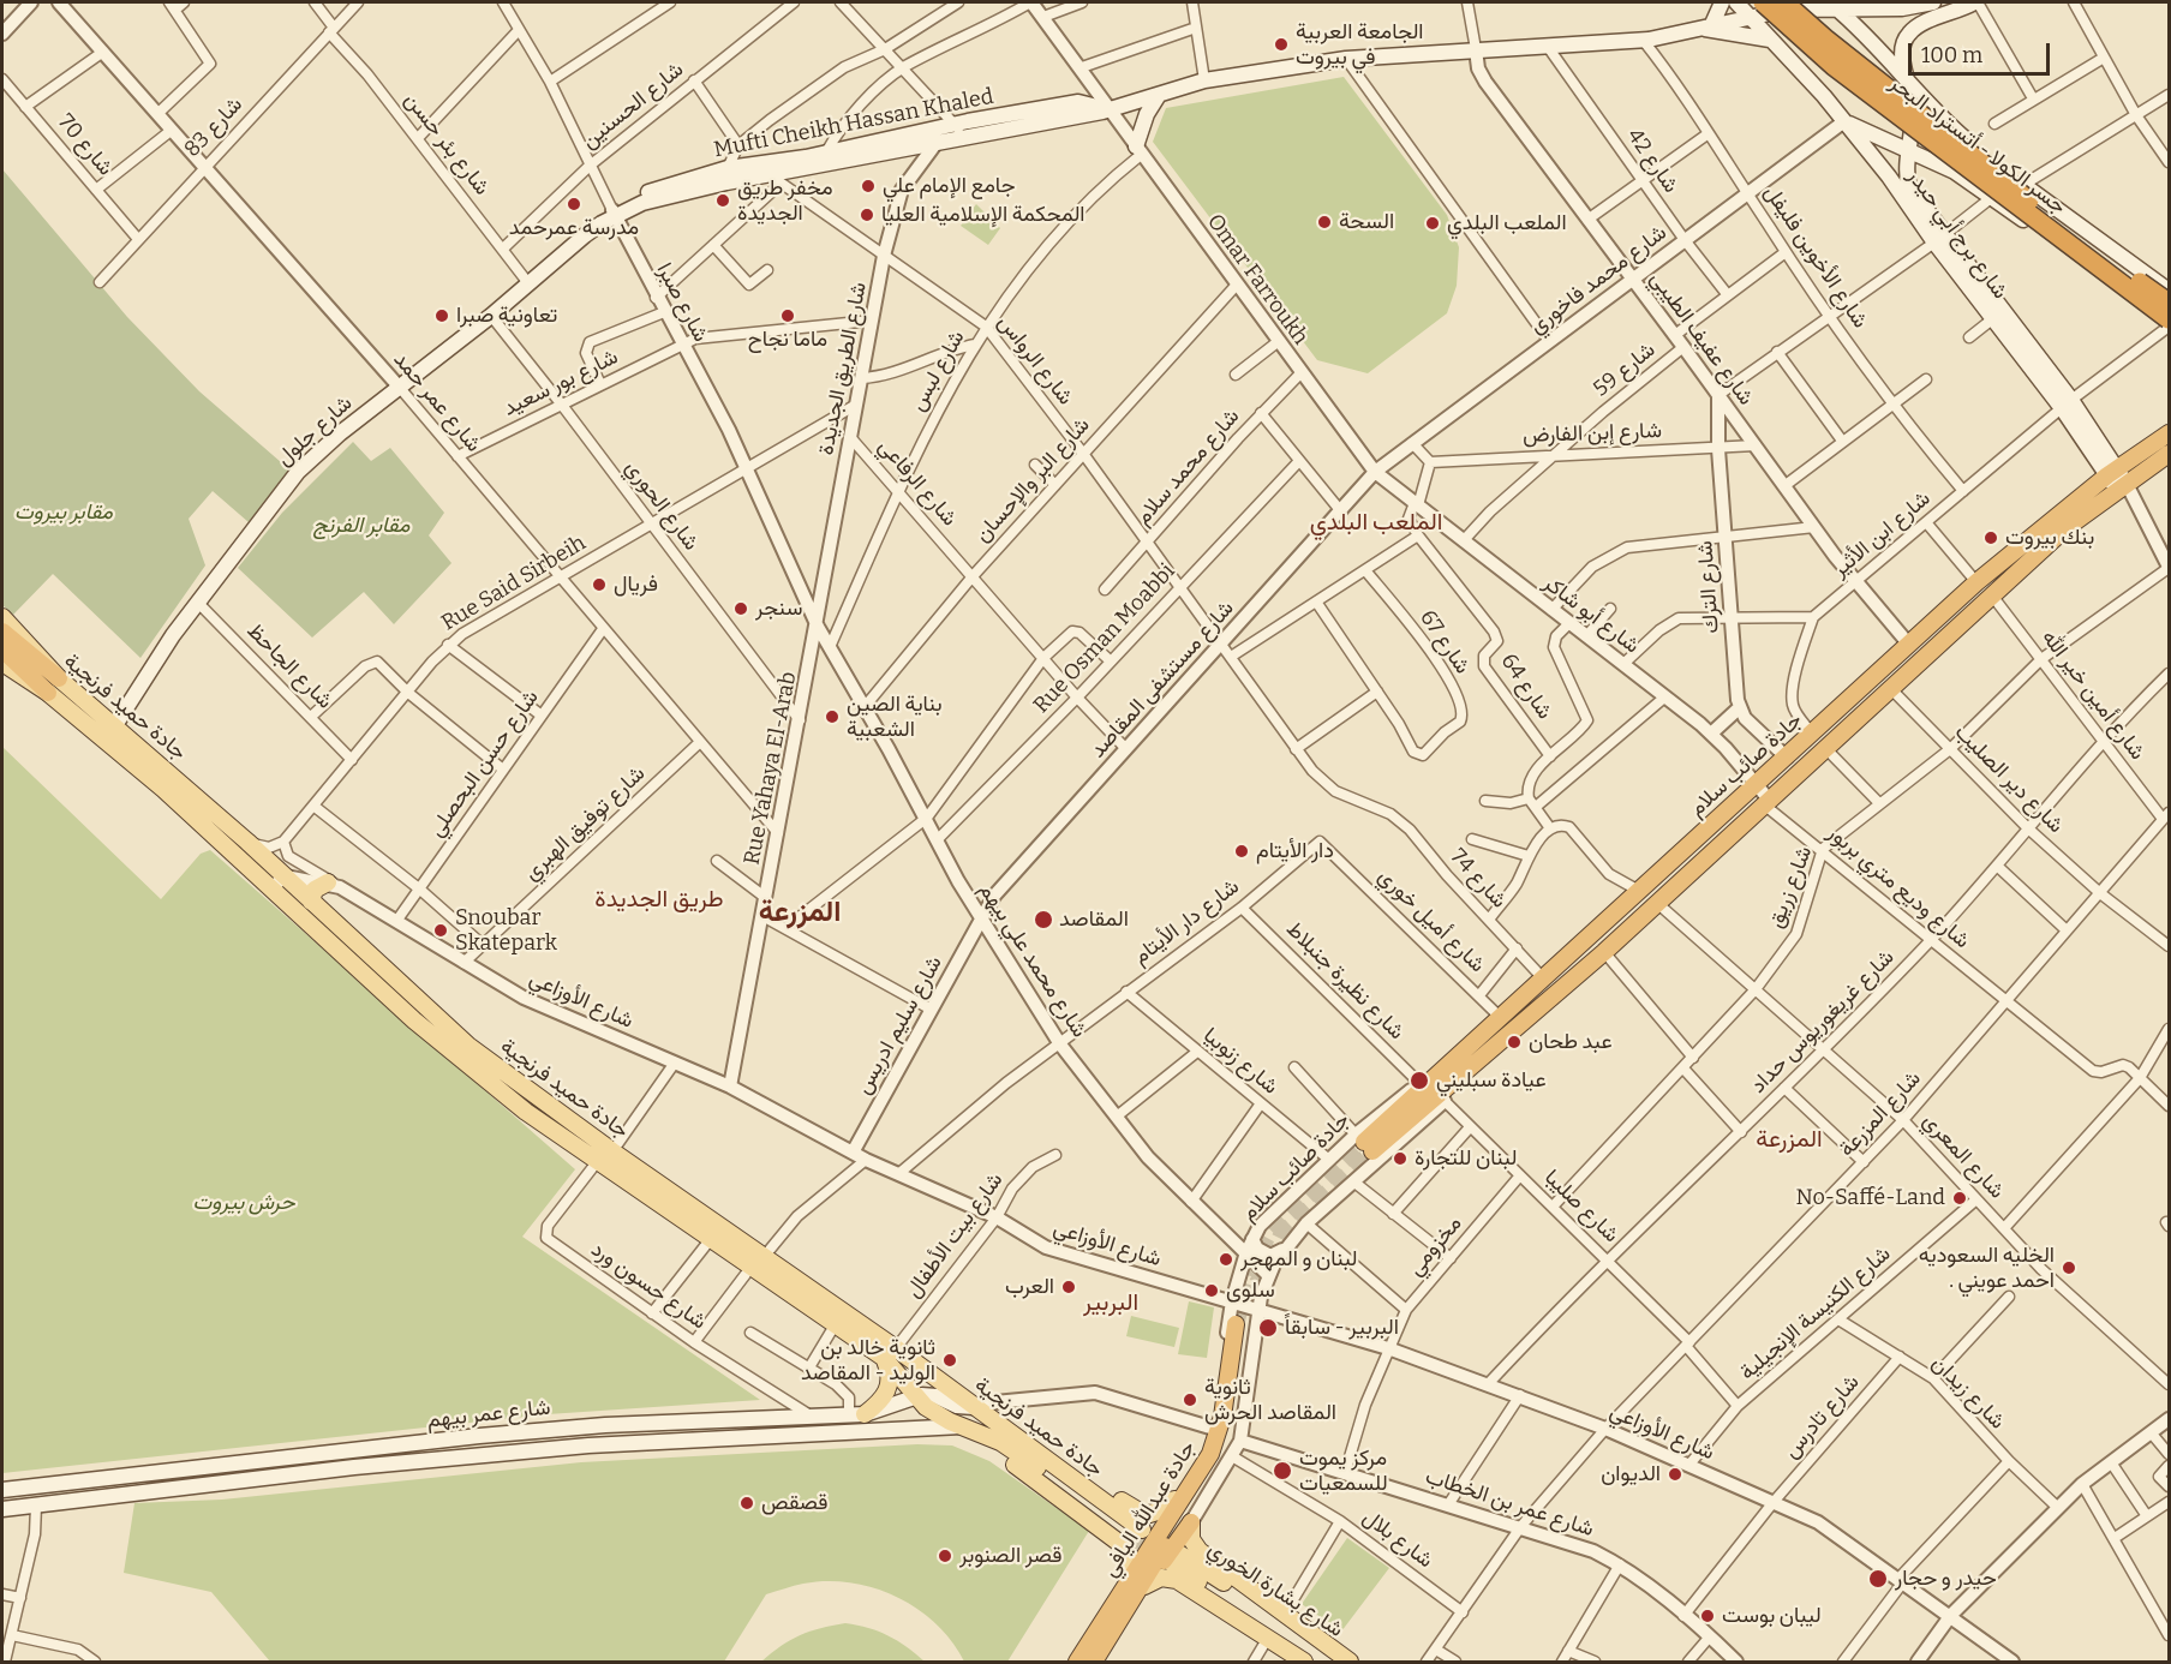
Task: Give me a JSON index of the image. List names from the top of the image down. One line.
{"streets":{"highway":["جسر الكولا - أتستراد البحر","جادة حميد فرنجية","جادة صائب سلام","جادة عبدالله اليافي"],"main road":["Mufti Cheikh Hassan Khaled","شارع برج أبي حيدر","شارع جلول","شارع عمر بيهم","شارع بشارة الخوري"],"street":["شارع الحسنين","شارع 83","شارع بئر حسن","شارع 70","شارع 42","شارع الأخوين فليفل","Omar Farroukh","شارع محمد فاخوري","شارع صبرا","شارع عفيف الطيبي","شارع الرواس","شارع الطريق الجديدة","شارع 59","شارع لبس","شارع بور سعيد","شارع عمر حمد","شارع إبن الفارض","شارع محمد سلام","شارع البر والإحسان","شارع الرفاعي","شارع الحوري","شارع ابن الأثير","Rue Said Sirbeih","شارع الترك","شارع أبو شاكر","Rue Osman Moabbi","شارع 67","شارع الجاحظ","شارع مستشفى المقاصد","شارع 64","شارع أمين خير الله","شارع حسن البحصلي","Rue Yahaya El-Arab","شارع دير الصليب","شارع توفيق الهبري","شارع 74","شارع زريق","شارع وديع متري بربور","شارع أميل خوري","شارع دار الأيتام","شارع محمد علي بيهم","شارع نظيرة جنبلاط","شارع الأوزاعي","شارع غريغوريوس حداد","شارع سليم ادريس","شارع زنوبيا","شارع المزرعة","شارع المعري","شارع صليبا","شارع بيت الأطفال","مخزومي","شارع حسون ورد","شارع الكنيسة الإنجيلية","شارع زيدان","شارع تادرس","شارع عمر بن الخطاب","شارع بلال"]},"crossings":[["شارع الحسنين","شارع بئر حسن"],["شارع الحسنين","شارع صبرا"],["Mufti Cheikh Hassan Khaled","جسر الكولا - أتستراد البحر"],["Mufti Cheikh Hassan Khaled","شارع 42"],["Mufti Cheikh Hassan Khaled","شارع برج أبي حيدر"],["Mufti Cheikh Hassan Khaled","شارع الأخوين فليفل"],["Mufti Cheikh Hassan Khaled","Omar Farroukh"],["Mufti Cheikh Hassan Khaled","شارع صبرا"],["Mufti Cheikh Hassan Khaled","شارع عفيف الطيبي"],["Mufti Cheikh Hassan Khaled","شارع الرواس"],["Mufti Cheikh Hassan Khaled","شارع الطريق الجديدة"],["Mufti Cheikh Hassan Khaled","شارع جلول"],["شارع 83","شارع بئر حسن"],["شارع 83","شارع 70"],["شارع 83","شارع عمر حمد"],["شارع بئر حسن","شارع جلول"],["شارع 42","شارع محمد فاخوري"],["شارع برج أبي حيدر","شارع محمد فاخوري"],["شارع برج أبي حيدر","شارع ابن الأثير"],["شارع برج أبي حيدر","جادة صائب سلام"],["شارع برج أبي حيدر","شارع زريق"],["شارع الأخوين فليفل","شارع محمد فاخوري"],["شارع الأخوين فليفل","شارع ابن الأثير"],["Omar Farroukh","شارع محمد فاخوري"],["Omar Farroukh","شارع لبس"],["Omar Farroukh","شارع محمد سلام"],["Omar Farroukh","شارع البر والإحسان"],["Omar Farroukh","شارع أبو شاكر"],["Omar Farroukh","شارع مستشفى المقاصد"],["شارع محمد فاخوري","شارع عفيف الطيبي"],["شارع محمد فاخوري","شارع أبو شاكر"],["شارع محمد فاخوري","شارع مستشفى المقاصد"],["شارع صبرا","شارع الطريق الجديدة"],["شارع صبرا","شارع بور سعيد"],["شارع صبرا","شارع جلول"],["شارع صبرا","Rue Said Sirbeih"],["شارع صبرا","Rue Yahaya El-Arab"],["شارع صبرا","شارع محمد علي بيهم"],["شارع عفيف الطيبي","شارع 59"],["شارع عفيف الطيبي","شارع إبن الفارض"],["شارع عفيف الطيبي","شارع ابن الأثير"],["شارع عفيف الطيبي","شارع الترك"],["شارع عفيف الطيبي","جادة صائب سلام"],["شارع الرواس","شارع الطريق الجديدة"],["شارع الرواس","شارع لبس"],["شارع الرواس","شارع محمد سلام"],["شارع الرواس","شارع البر والإحسان"],["شارع الرواس","Rue Osman Moabbi"],["شارع الرواس","شارع مستشفى المقاصد"],["شارع الرواس","شارع 74"],["شارع الطريق الجديدة","شارع بور سعيد"],["شارع الطريق الجديدة","شارع الرفاعي"],["شارع الطريق الجديدة","Rue Said Sirbeih"],["شارع الطريق الجديدة","Rue Yahaya El-Arab"],["شارع الطريق الجديدة","شارع محمد علي بيهم"],["شارع 59","شارع إبن الفارض"],["شارع 59","شارع أبو شاكر"],["شارع لبس","شارع الرفاعي"],["شارع لبس","شارع محمد علي بيهم"],["شارع بور سعيد","شارع عمر حمد"],["شارع بور سعيد","شارع الحوري"],["شارع عمر حمد","شارع جلول"],["شارع عمر حمد","Rue Said Sirbeih"],["شارع عمر حمد","شارع حسن البحصلي"],["شارع عمر حمد","Rue Yahaya El-Arab"],["شارع عمر حمد","شارع توفيق الهبري"],["شارع جلول","شارع الحوري"],["شارع جلول","شارع الجاحظ"],["شارع جلول","جادة حميد فرنجية"],["شارع إبن الفارض","شارع الترك"],["شارع البر والإحسان","شارع الرفاعي"],["شارع البر والإحسان","شارع محمد علي بيهم"],["شارع الرفاعي","Rue Osman Moabbi"],["شارع الرفاعي","شارع مستشفى المقاصد"],["شارع الحوري","Rue Said Sirbeih"],["شارع الحوري","Rue Yahaya El-Arab"],["Rue Said Sirbeih","شارع الجاحظ"],["شارع الترك","جادة صائب سلام"],["شارع أبو شاكر","شارع مستشفى المقاصد"],["شارع أبو شاكر","جادة صائب سلام"],["شارع أبو شاكر","شارع وديع متري بربور"],["Rue Osman Moabbi","شارع محمد علي بيهم"],["شارع مستشفى المقاصد","شارع محمد علي بيهم"],["شارع مستشفى المقاصد","شارع سليم ادريس"],["شارع أمين خير الله","جادة صائب سلام"],["شارع أمين خير الله","شارع زريق"],["شارع أمين خير الله","شارع غريغوريوس حداد"],["شارع أمين خير الله","شارع المزرعة"],["جادة حميد فرنجية","شارع الأوزاعي"],["جادة حميد فرنجية","شارع بيت الأطفال"],["جادة حميد فرنجية","شارع حسون ورد"],["جادة حميد فرنجية","شارع عمر بيهم"],["شارع حسن البحصلي","شارع الأوزاعي"],["جادة صائب سلام","شارع دير الصليب"],["جادة صائب سلام","شارع 74"],["جادة صائب سلام","شارع وديع متري بربور"],["جادة صائب سلام","شارع أميل خوري"],["جادة صائب سلام","شارع محمد علي بيهم"],["جادة صائب سلام","شارع نظيرة جنبلاط"],["جادة صائب سلام","شارع الأوزاعي"],["جادة صائب سلام","شارع زنوبيا"],["جادة صائب سلام","شارع المعري"],["جادة صائب سلام","جادة عبدالله اليافي"],["Rue Yahaya El-Arab","شارع محمد علي بيهم"],["Rue Yahaya El-Arab","شارع الأوزاعي"],["شارع دير الصليب","شارع زريق"],["شارع دير الصليب","شارع غريغوريوس حداد"],["شارع دير الصليب","شارع المزرعة"],["شارع توفيق الهبري","شارع الأوزاعي"],["شارع زريق","شارع وديع متري بربور"],["شارع زريق","شارع المعري"],["شارع زريق","شارع صليبا"],["شارع وديع متري بربور","شارع غريغوريوس حداد"],["شارع وديع متري بربور","شارع المزرعة"],["شارع أميل خوري","شارع دار الأيتام"],["شارع دار الأيتام","شارع محمد علي بيهم"],["شارع دار الأيتام","شارع نظيرة جنبلاط"],["شارع دار الأيتام","شارع الأوزاعي"],["شارع دار الأيتام","شارع زنوبيا"],["شارع محمد علي بيهم","شارع سليم ادريس"],["شارع الأوزاعي","شارع غريغوريوس حداد"],["شارع الأوزاعي","شارع سليم ادريس"],["شارع الأوزاعي","شارع المزرعة"],["شارع الأوزاعي","شارع بيت الأطفال"],["شارع الأوزاعي","مخزومي"],["شارع الأوزاعي","شارع الكنيسة الإنجيلية"],["شارع الأوزاعي","شارع تادرس"],["شارع الأوزاعي","جادة عبدالله اليافي"],["شارع غريغوريوس حداد","شارع المعري"],["شارع غريغوريوس حداد","شارع صليبا"],["شارع المزرعة","شارع المعري"],["شارع المزرعة","شارع صليبا"],["شارع المزرعة","شارع عمر بن الخطاب"],["شارع المزرعة","شارع بلال"],["شارع المعري","شارع الكنيسة الإنجيلية"],["شارع صليبا","مخزومي"],["شارع صليبا","شارع الكنيسة الإنجيلية"],["مخزومي","شارع عمر بن الخطاب"],["شارع حسون ورد","شارع عمر بيهم"],["شارع الكنيسة الإنجيلية","شارع زيدان"],["شارع زيدان","شارع تادرس"],["شارع تادرس","شارع عمر بن الخطاب"],["شارع عمر بن الخطاب","جادة عبدالله اليافي"],["جادة عبدالله اليافي","شارع بلال"]],"districts":["الملعب البلدي","طريق الجديدة","المزرعة","المزرعة","البربير"],"parks":["مقابر بيروت","مقابر الفرنج","حرش بيروت"],"places":["الجامعة العربية في بيروت","جامع الإمام علي","مخفر طريق الجديدة","مدرسة عمرحمد","المحكمة الإسلامية العليا","السحة","الملعب البلدي","تعاونية صبرا","ماما نجاح","بنك بيروت","فريال","سنجر","بناية الصين الشعبية","دار الأيتام","المقاصد","Snoubar Skatepark","عبد طحان","عيادة سبليني","لبنان للتجارة","No-Saffé-Land","لبنان و المهجر","الخليه السعوديه . احمد عويني","العرب","سلوى","البربير - سابقاً","ثانوية خالد بن الوليد - المقاصد","ثانوية المقاصد الحرش","مركز يموت للسمعيات","الديوان","قصقص","قصر الصنوبر","حيدر و حجار","ليبان بوست"],"scale_bar":"100 m"}
